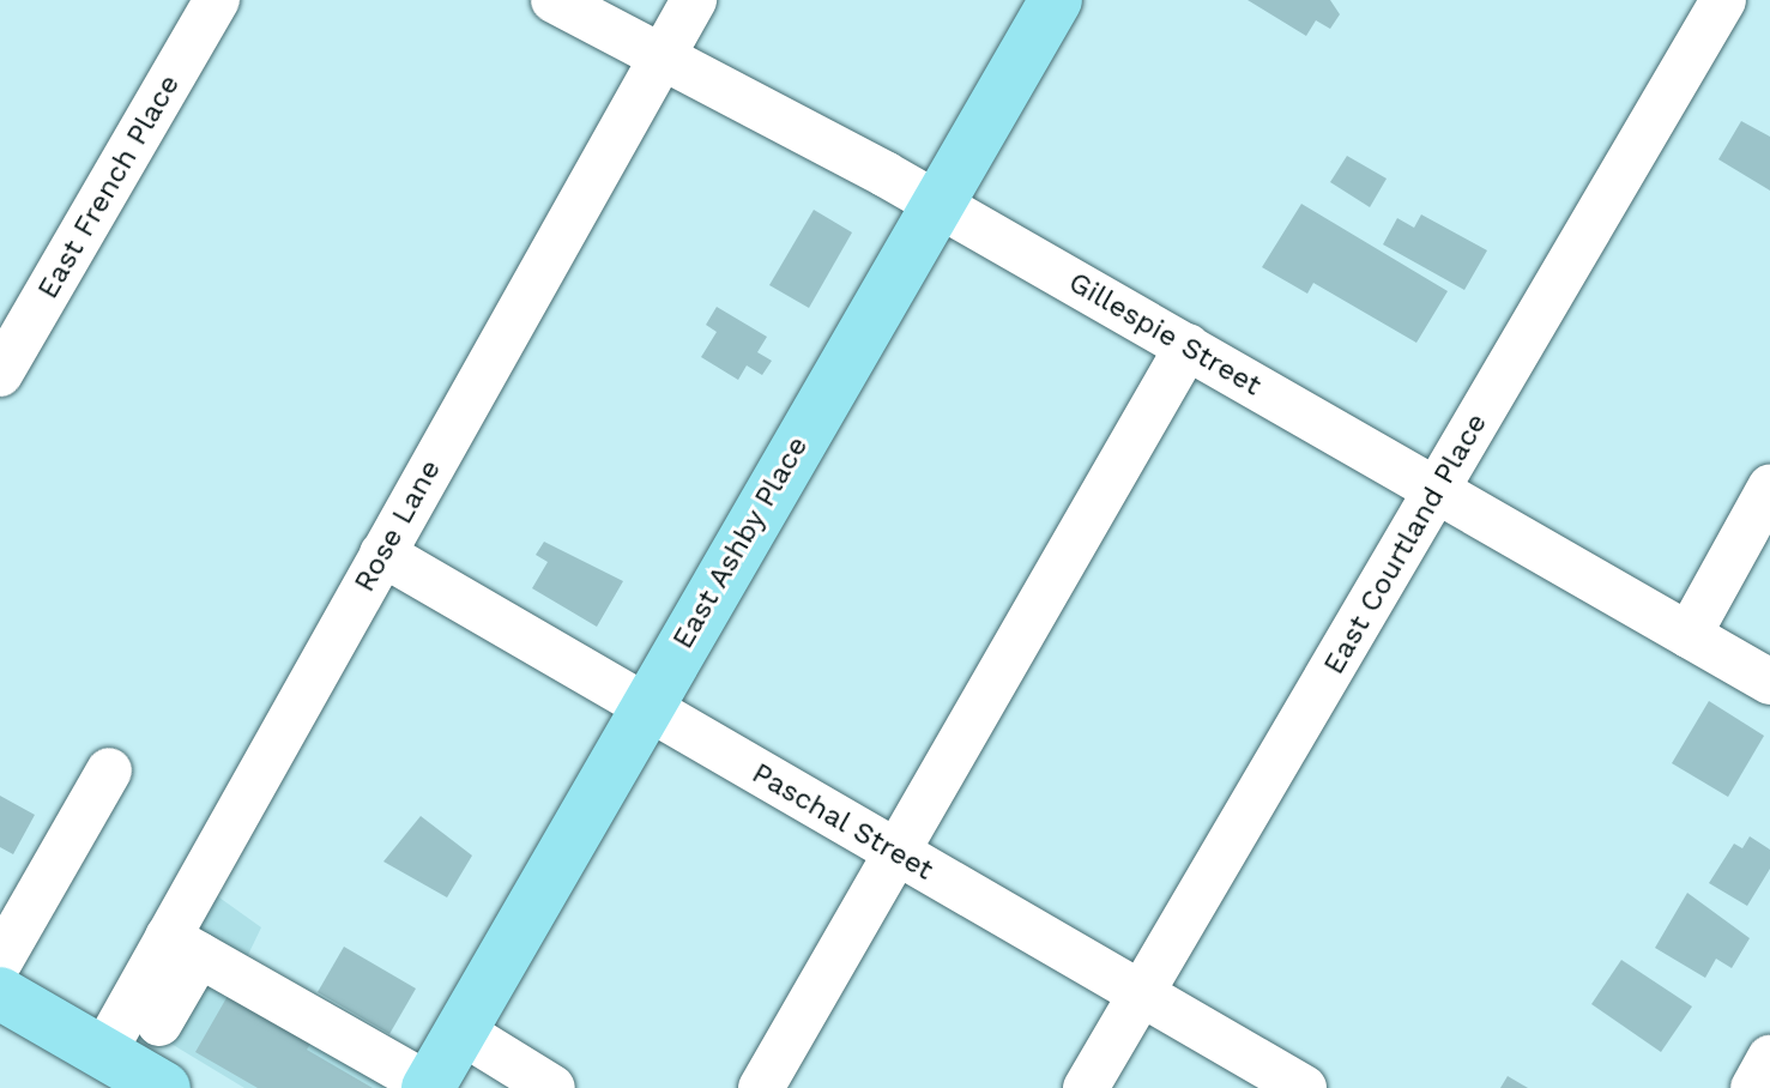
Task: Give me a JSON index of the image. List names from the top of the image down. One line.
{"streets":{"main road":["East Ashby Place"],"street":["East French Place","Gillespie Street","Rose Lane","East Courtland Place","Paschal Street"]},"crossings":[["Gillespie Street","Rose Lane"],["Gillespie Street","East Ashby Place"],["Gillespie Street","East Courtland Place"],["Rose Lane","Paschal Street"],["East Ashby Place","Paschal Street"],["East Courtland Place","Paschal Street"]]}
